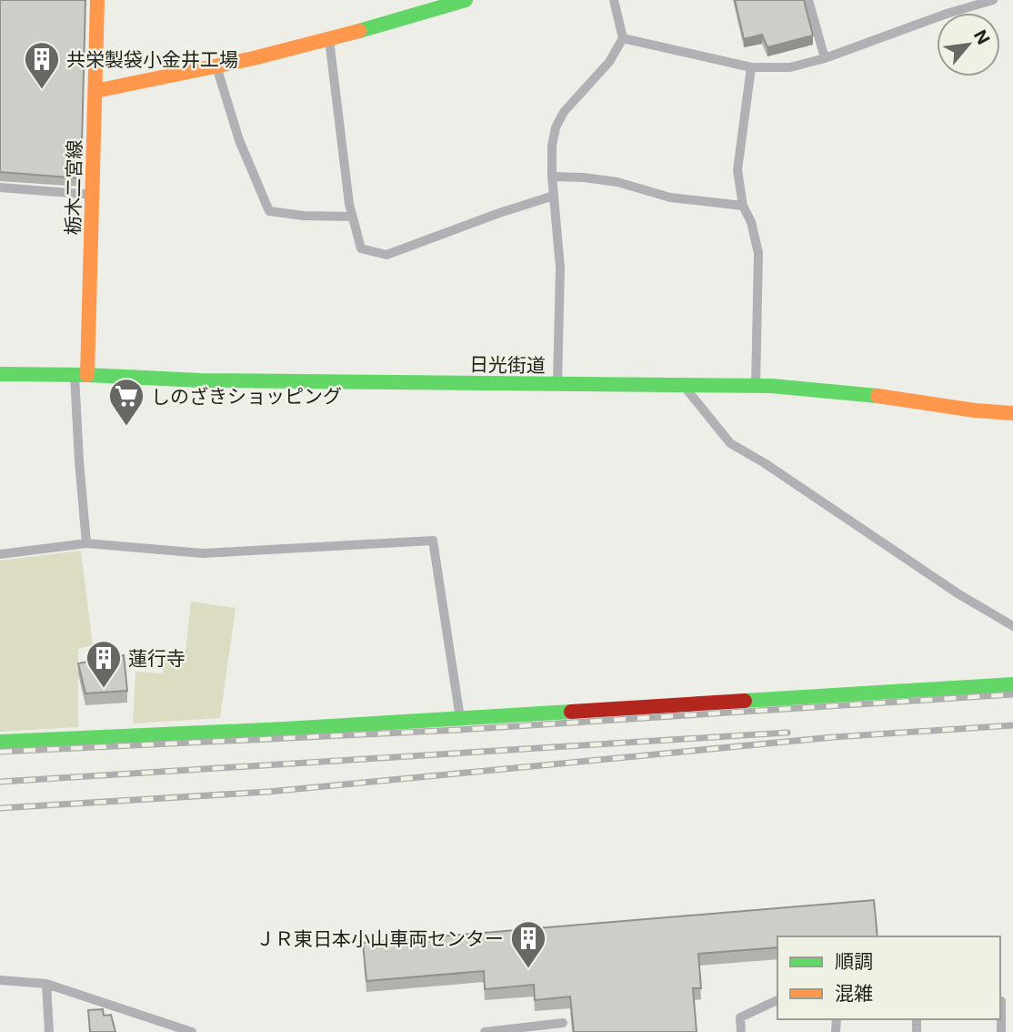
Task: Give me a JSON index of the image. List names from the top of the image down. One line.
{"streets":{"main road":["栃木二宮線","日光街道"]},"crossings":[["栃木二宮線","日光街道"]],"places":{"building":["共栄製袋小金井工場","蓮行寺","ＪＲ東日本小山車両センター"],"supermarket":["しのざきショッピング"]},"legend":["順調","混雑"],"north":"top right"}
